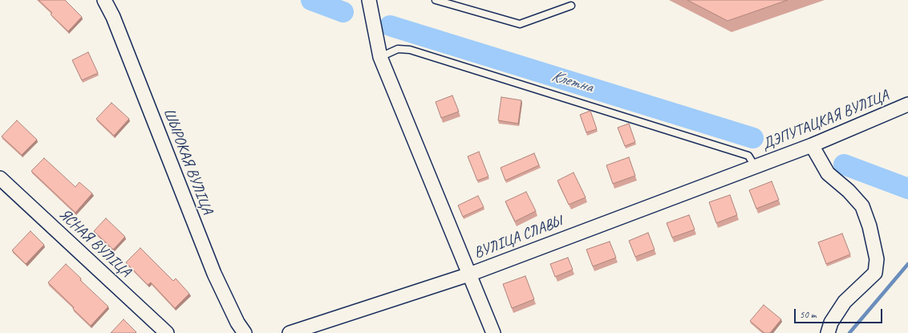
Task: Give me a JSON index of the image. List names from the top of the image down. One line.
{"streets":{"street":["ДЭПУТАЦКАЯ ВУЛІЦА","ШЫРОКАЯ ВУЛІЦА","ВУЛІЦА СЛАВЫ","ЯСНАЯ ВУЛІЦА"]},"crossings":[["ДЭПУТАЦКАЯ ВУЛІЦА","ВУЛІЦА СЛАВЫ"]],"water":["Клетна"],"scale_bar":"50 m"}
